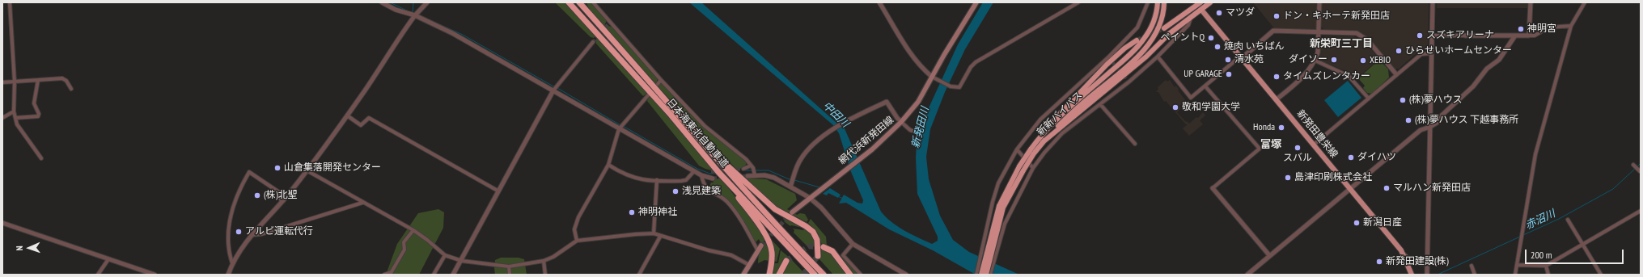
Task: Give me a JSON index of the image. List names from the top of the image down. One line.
{"streets":{"highway":["新新バイパス","日本海東北自動車道"],"main road":["新発田豊栄線","網代浜新発田線"]},"districts":["新栄町三丁目","富塚"],"water":["中田川","新発田川","赤沼川"],"places":["マツダ","ドン・キホーテ新発田店","神明宮","スズキアリーナ","ペイントQ","焼肉 いちばん","ひらせいホームセンター","清水苑","ダイソー","XEBIO","UP GARAGE","タイムズレンタカー","(株)夢ハウス","敬和学園大学","(株)夢ハウス 下越事務所","Honda","スバル","ダイハツ","山倉集落開発センター","島津印刷株式会社","マルハン新発田店","浅見建築","(株)北聖","神明神社","新潟日産","アルビ運転代行","新発田建設(株)"],"scale_bar":"200 m","north":"left"}
